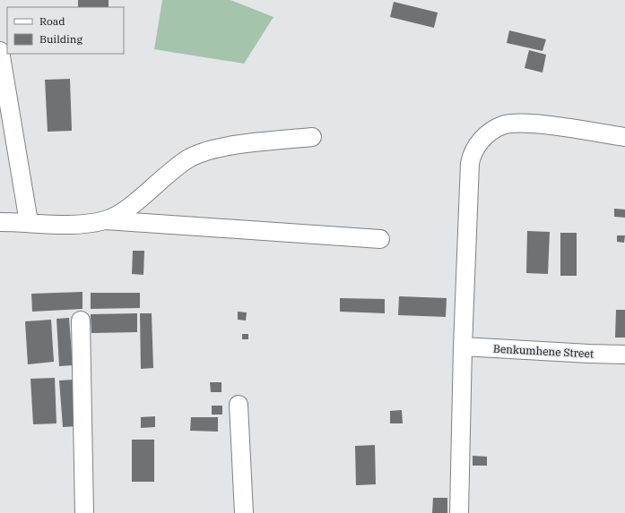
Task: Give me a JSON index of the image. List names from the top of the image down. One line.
{"streets":{"street":["Benkumhene Street"]},"legend":["Road","Building"]}
